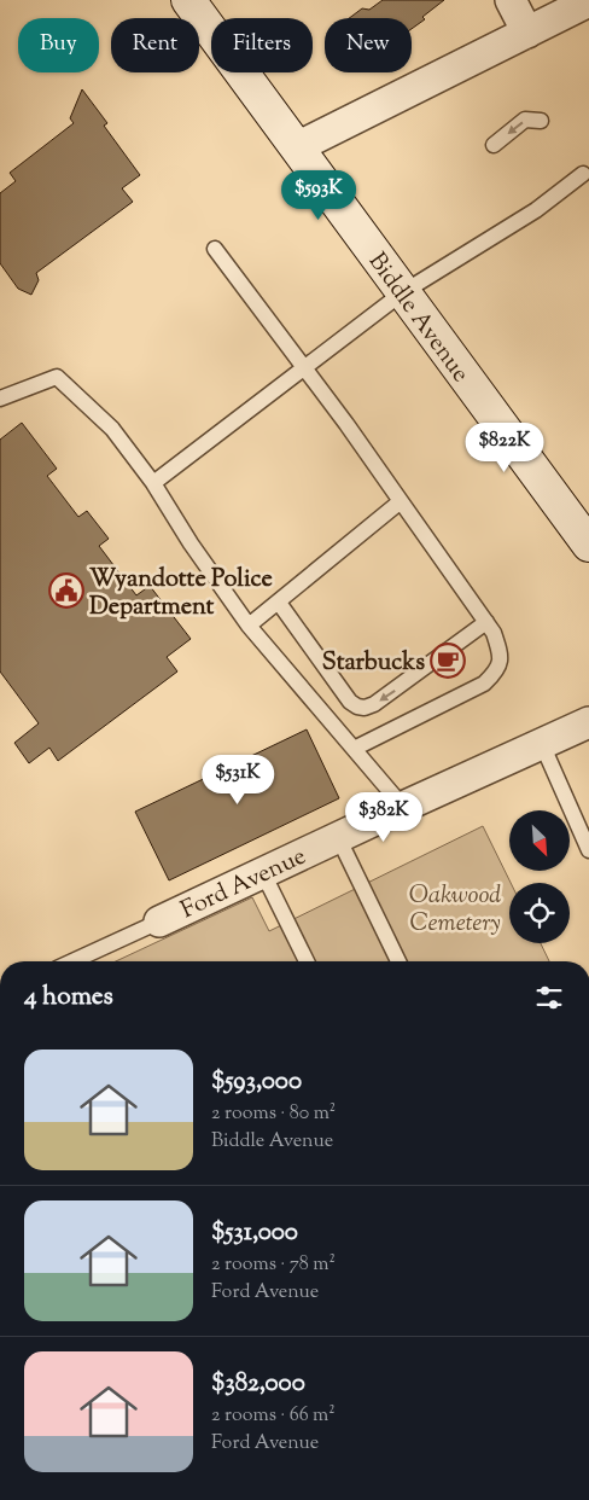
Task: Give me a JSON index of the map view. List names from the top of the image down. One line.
{"streets":{"main road":["Biddle Avenue"],"street":["Ford Avenue"]},"parks":["Oakwood Cemetery"],"places":{"public building":["Wyandotte Police Department"],"cafe":["Starbucks"]},"north":"bottom right","page":{"chip":["Buy","Rent","Filters","New"],"price":["$593K","$822K","$531K","$382K"],"heading":"4 homes","list":[{"name":"$593,000","note":"2 rooms · 80 m² · Biddle Avenue"},{"name":"$531,000","note":"2 rooms · 78 m² · Ford Avenue"},{"name":"$382,000","note":"2 rooms · 66 m² · Ford Avenue"}]}}
